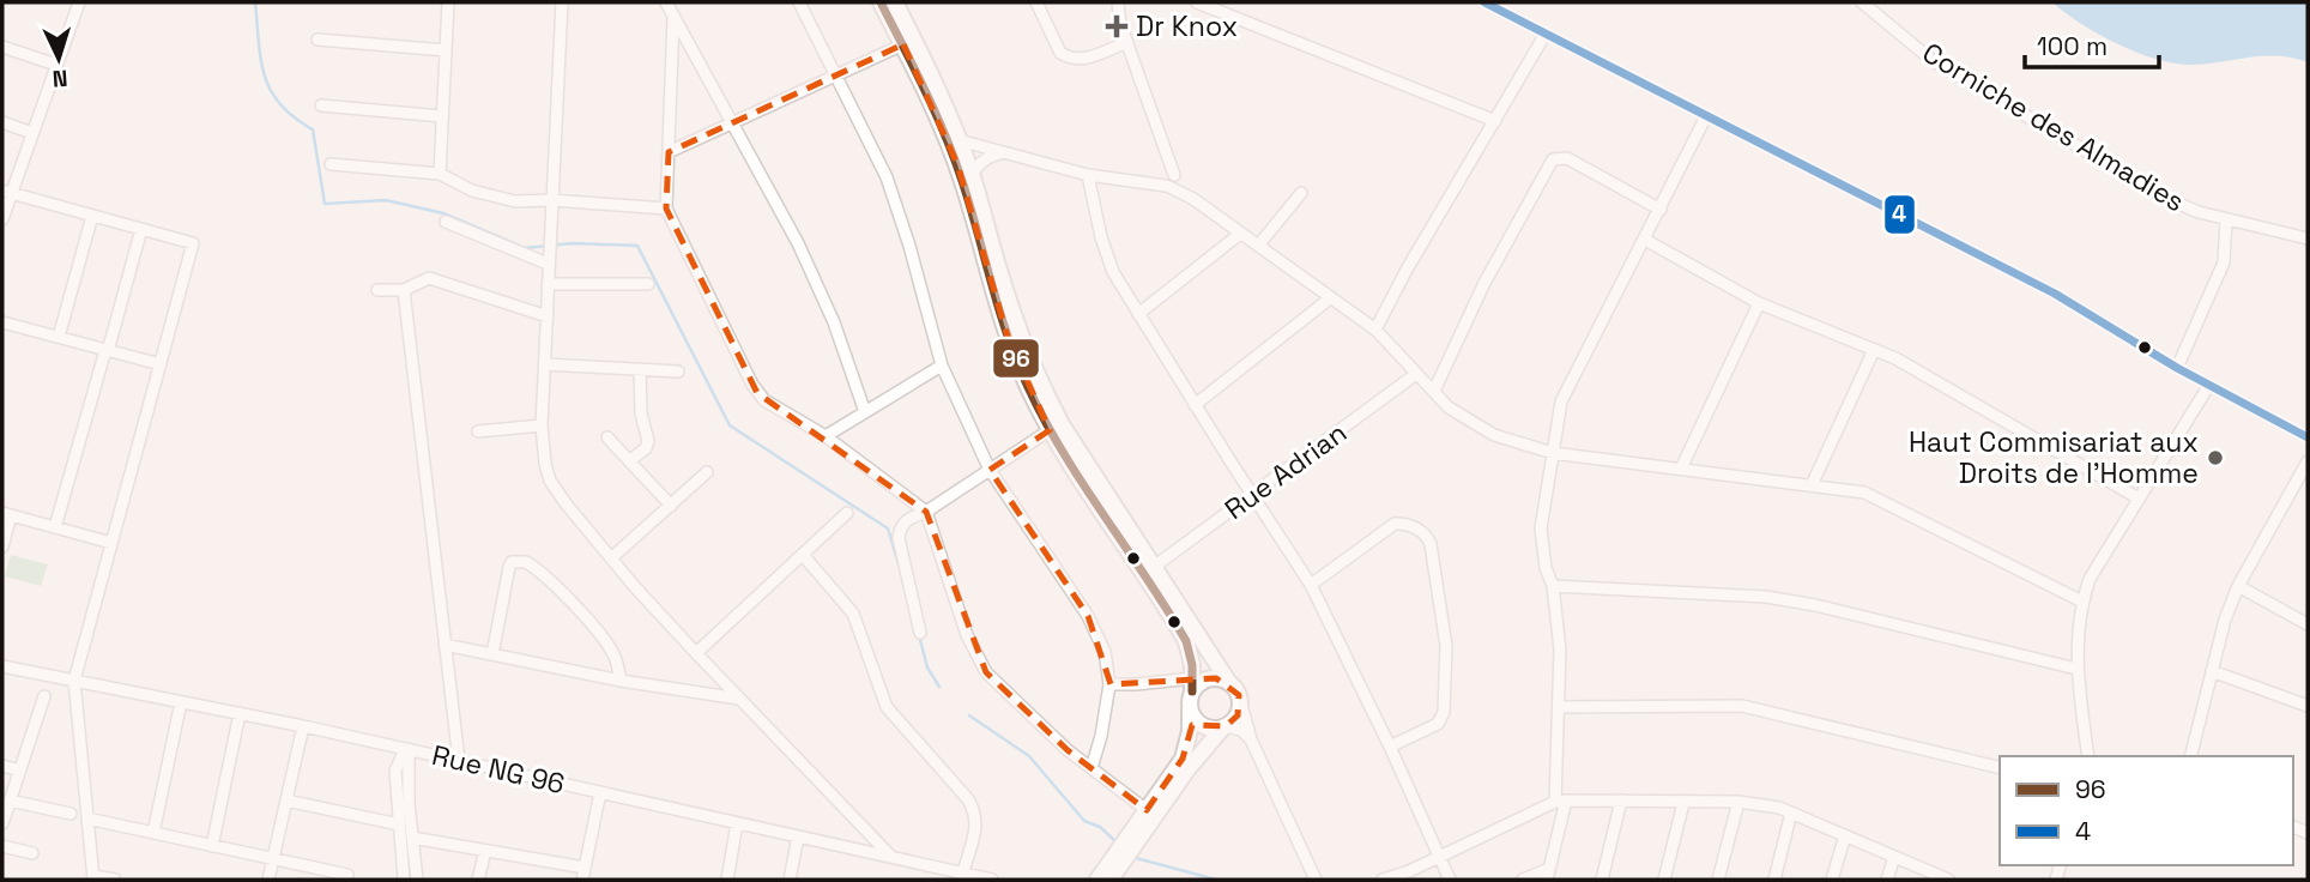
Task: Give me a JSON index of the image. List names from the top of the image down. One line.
{"streets":{"street":["Corniche des Almadies","Rue Adrian","Rue NG 96"]},"places":{"health":["Dr Knox"],"other":["Haut Commisariat aux Droits de l'Homme"]},"lines":["transit line 96","transit line 4"],"legend":["96","4"],"scale_bar":"100 m","north":"bottom"}
